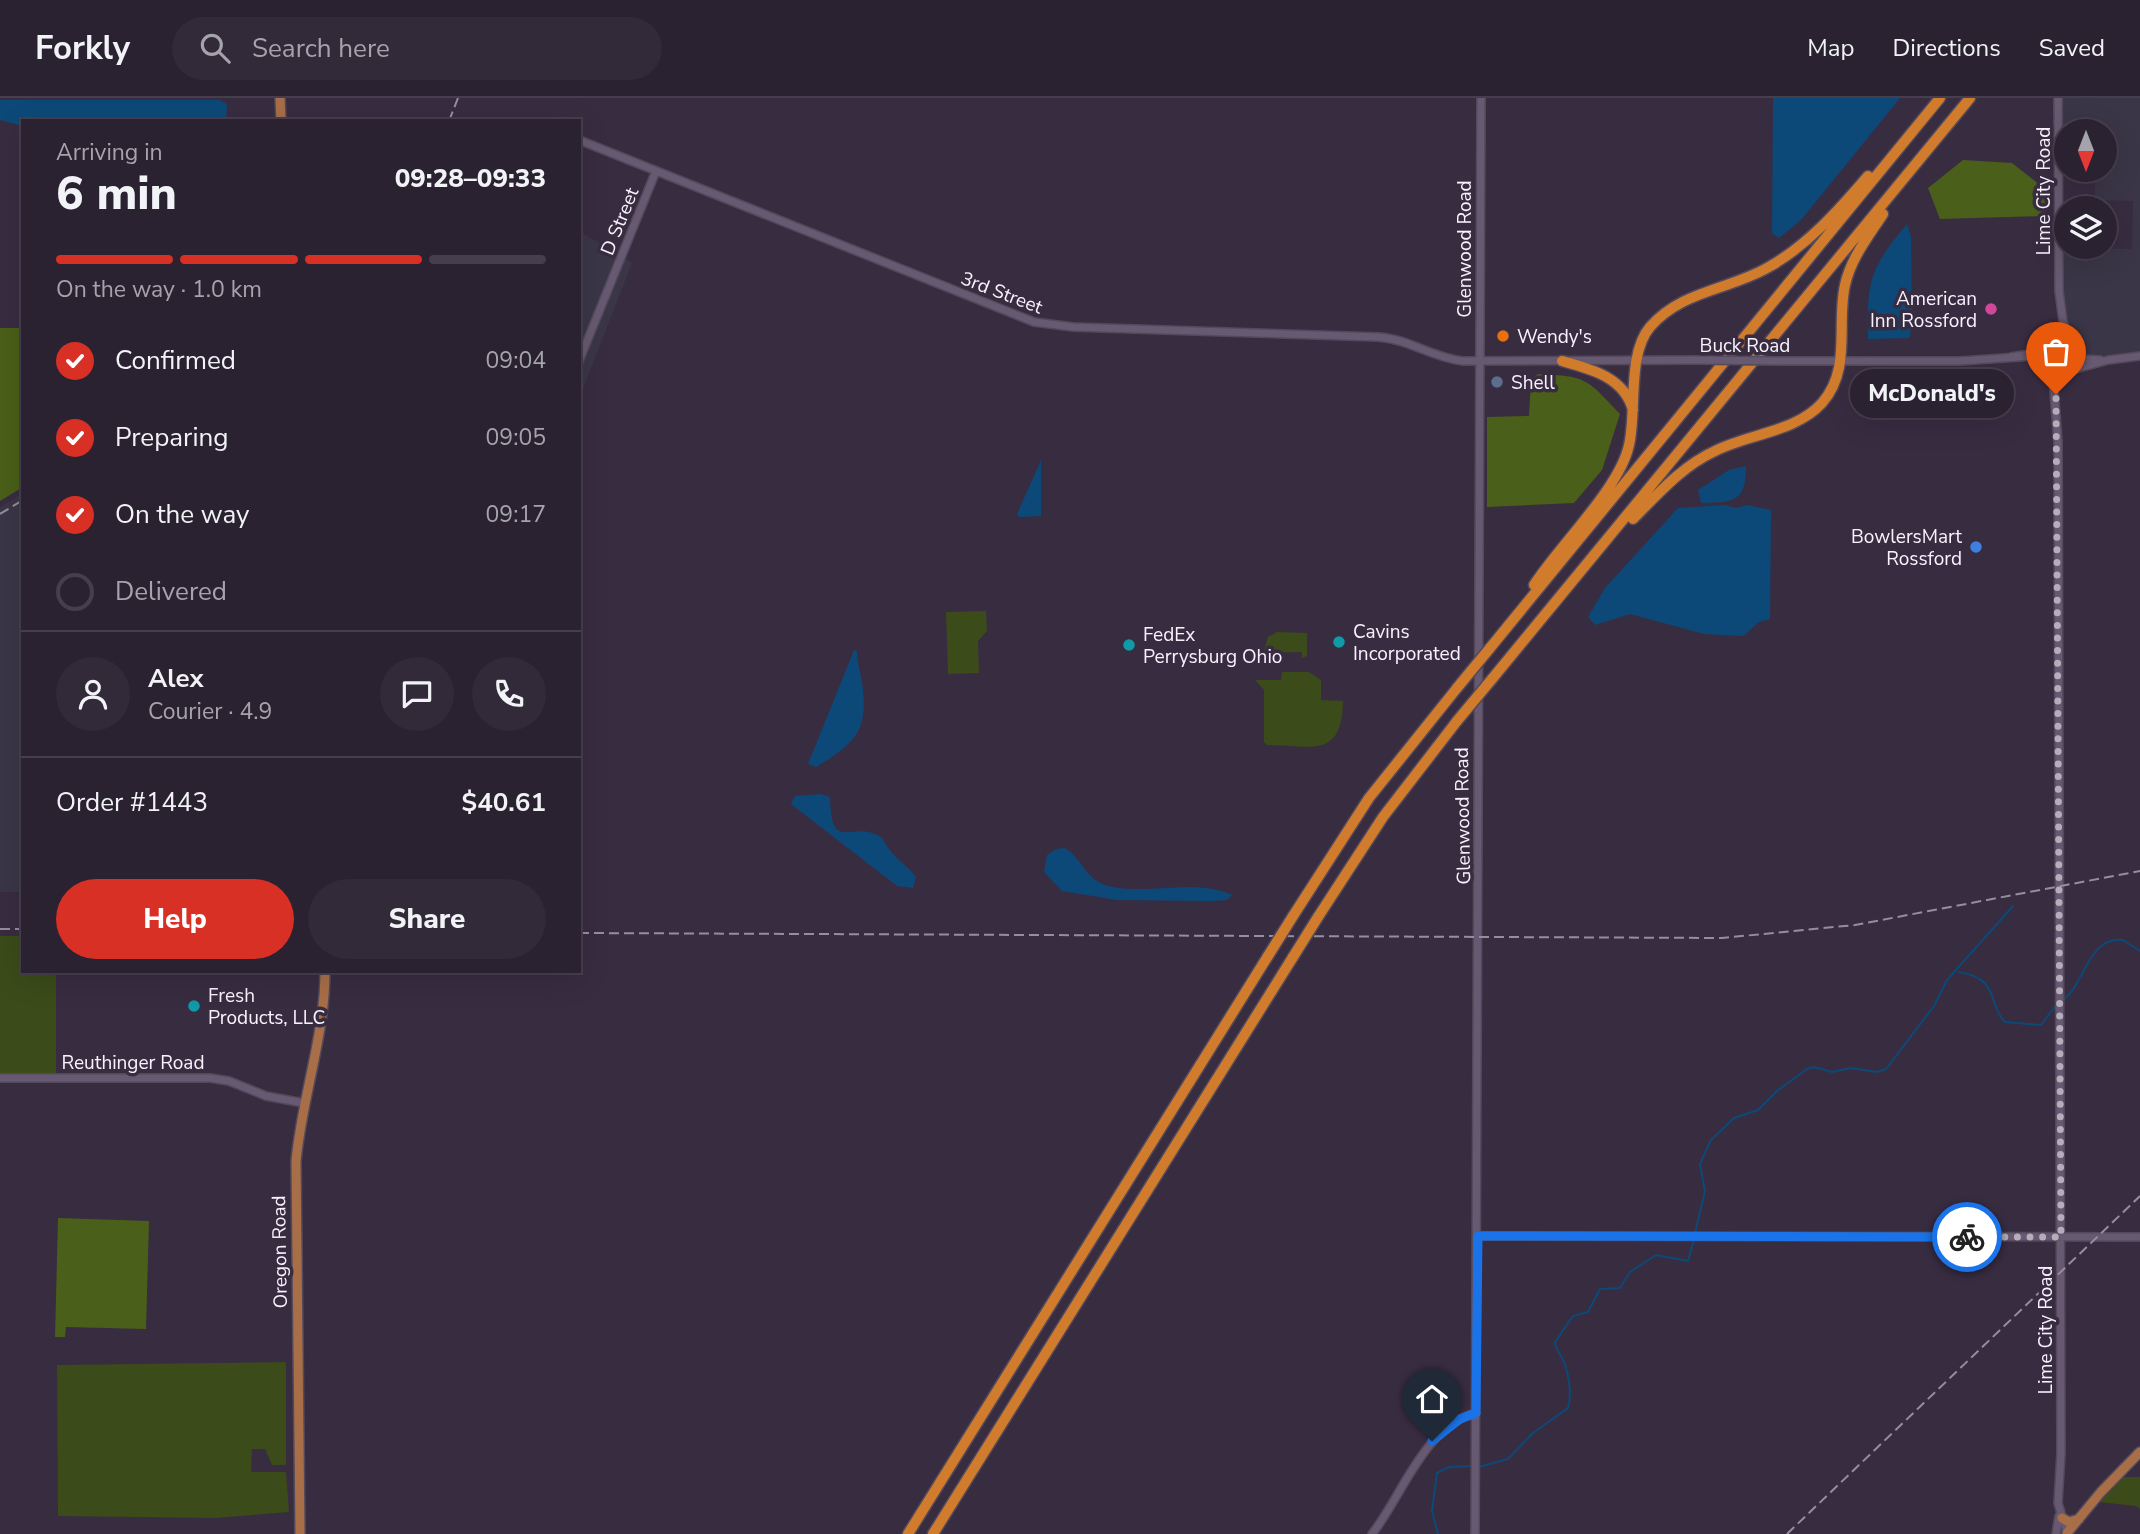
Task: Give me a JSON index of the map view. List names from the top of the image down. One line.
{"streets":{"main road":["Oregon Road"],"street":["Lime City Road","D Street","Glenwood Road","3rd Street","Buck Road","Reuthinger Road"]},"crossings":[["Lime City Road","Buck Road"],["D Street","3rd Street"],["Glenwood Road","3rd Street"],["Glenwood Road","Buck Road"],["3rd Street","Buck Road"],["Reuthinger Road","Oregon Road"]],"places":["American Inn Rossford","Wendy's","Shell","McDonald's","BowlersMart Rossford","Cavins Incorporated","FedEx Perrysburg Ohio","Fresh Products, LLC"],"north":"bottom","page":{"header":"Forkly","search":"Search here","nav":["Map","Directions","Saved"],"heading":["6 min","Arriving in","09:28–09:33"],"panel":["Alex","Courier · 4.9","Order #1443","$40.61"],"bar":"On the way · 1.0 km","list":[["Confirmed","09:04"],["Preparing","09:05"],["On the way","09:17"],"Delivered"],"bubble":"McDonald's","buttons":["Help","Share"]}}
